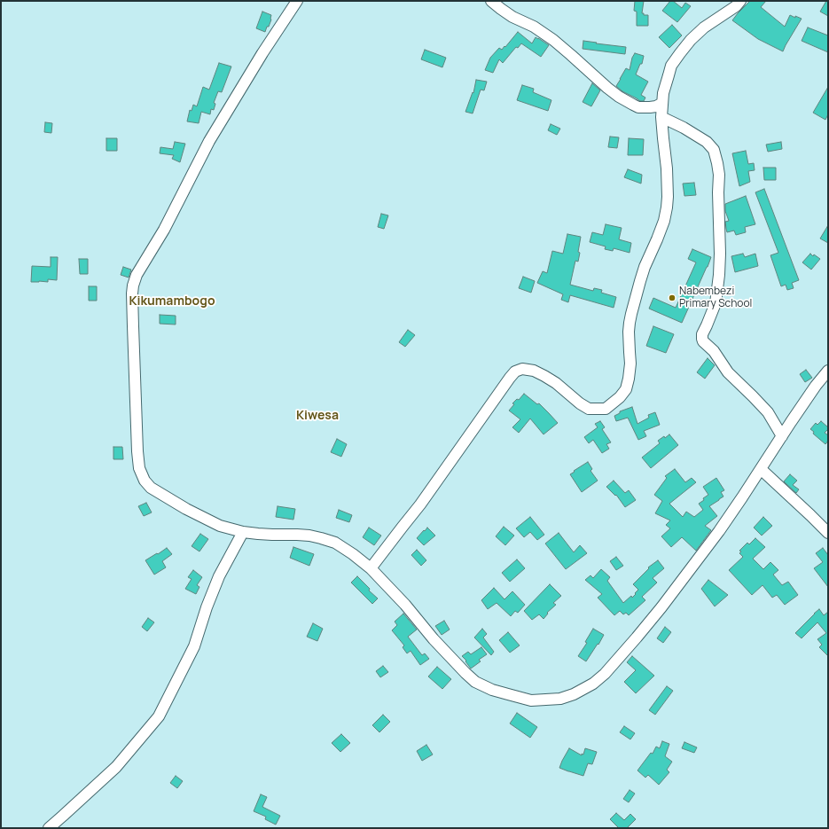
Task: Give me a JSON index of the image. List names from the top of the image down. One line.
{"districts":["Kikumambogo","Kiwesa"],"places":["Nabembezi Primary School"]}
